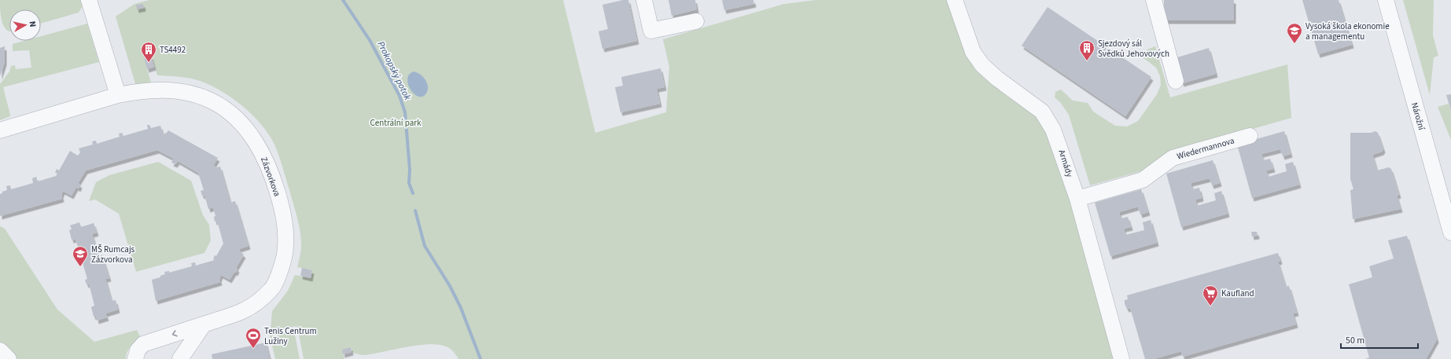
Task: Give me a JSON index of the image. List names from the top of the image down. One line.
{"streets":{"street":["Nárožní","Wiedermannova","Armády","Zázvorkova"]},"crossings":[["Wiedermannova","Armády"]],"water":["Prokopský potok"],"parks":["Centrální park"],"places":{"school or university":["Vysoká škola ekonomie a managementu","MŠ Rumcajs Zázvorkova"],"building":["Sjezdový sál Svědků Jehovových","TS4492"],"supermarket":["Kaufland"],"sports":["Tenis Centrum Lužiny"]},"scale_bar":"50 m","north":"right"}
